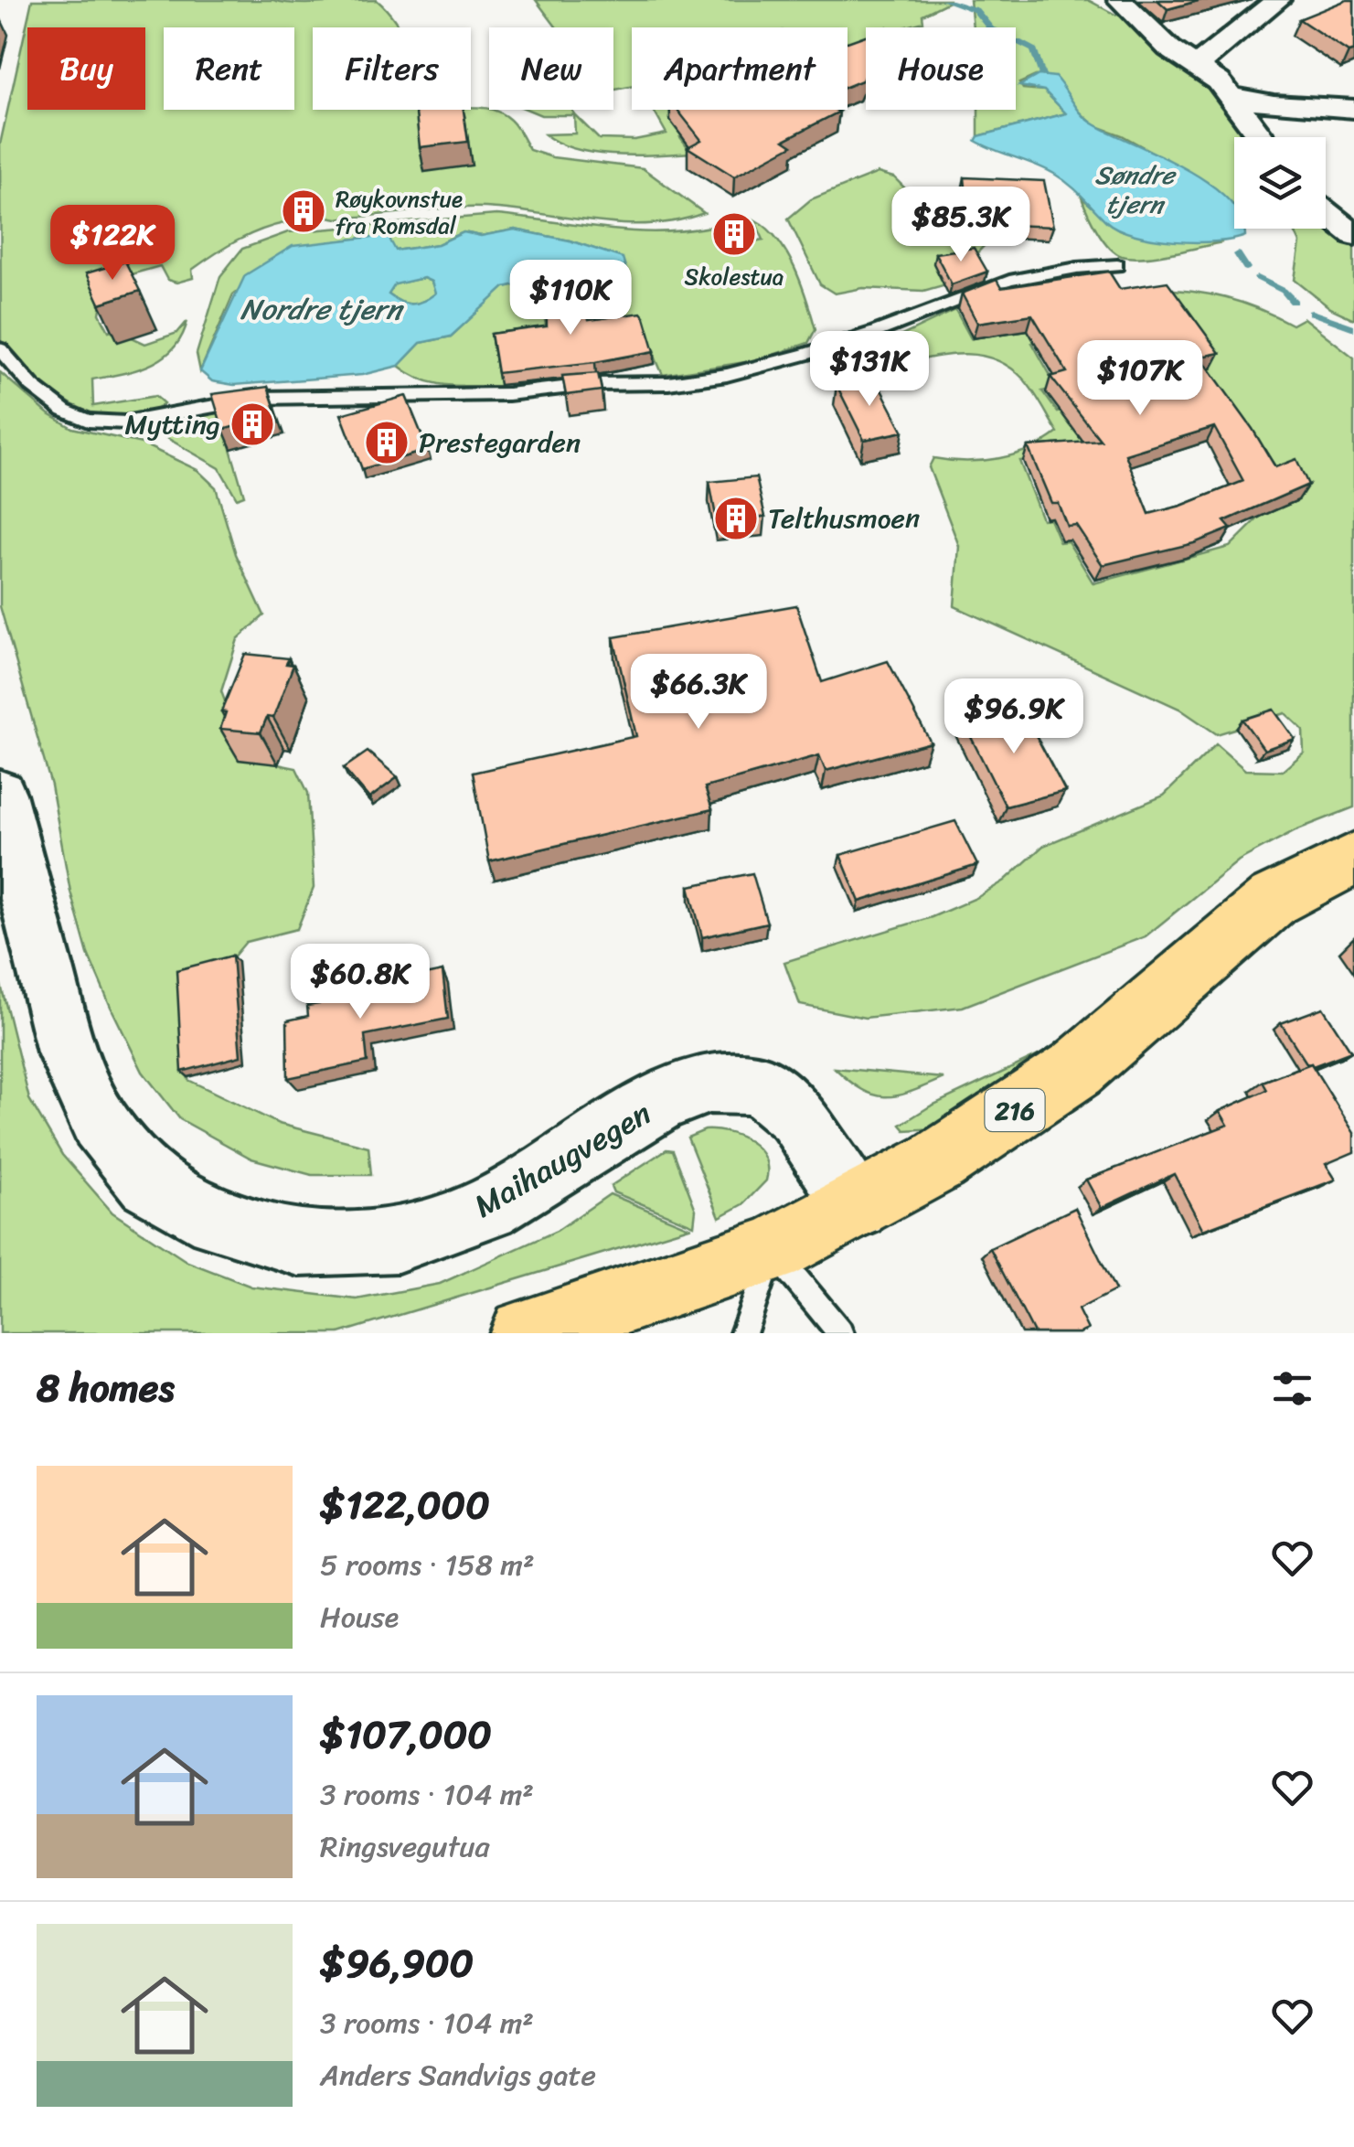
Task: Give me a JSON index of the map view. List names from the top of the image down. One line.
{"streets":{"main road":["216"],"street":["Maihaugvegen"]},"crossings":[["216","Maihaugvegen"]],"water":["Søndre tjern","Nordre tjern"],"places":{"building":["Røykovnstue fra Romsdal","Skolestua","Mytting","Prestegarden","Telthusmoen"]},"page":{"chip":["Buy","Rent","Filters","New","Apartment","House"],"price":["$85.3K","$122K","$110K","$131K","$107K","$66.3K","$96.9K","$60.8K"],"heading":"8 homes","list":[{"name":"$122,000","note":"5 rooms · 158 m² · House"},{"name":"$107,000","note":"3 rooms · 104 m² · Ringsvegutua"},{"name":"$96,900","note":"3 rooms · 104 m² · Anders Sandvigs gate"}]}}
